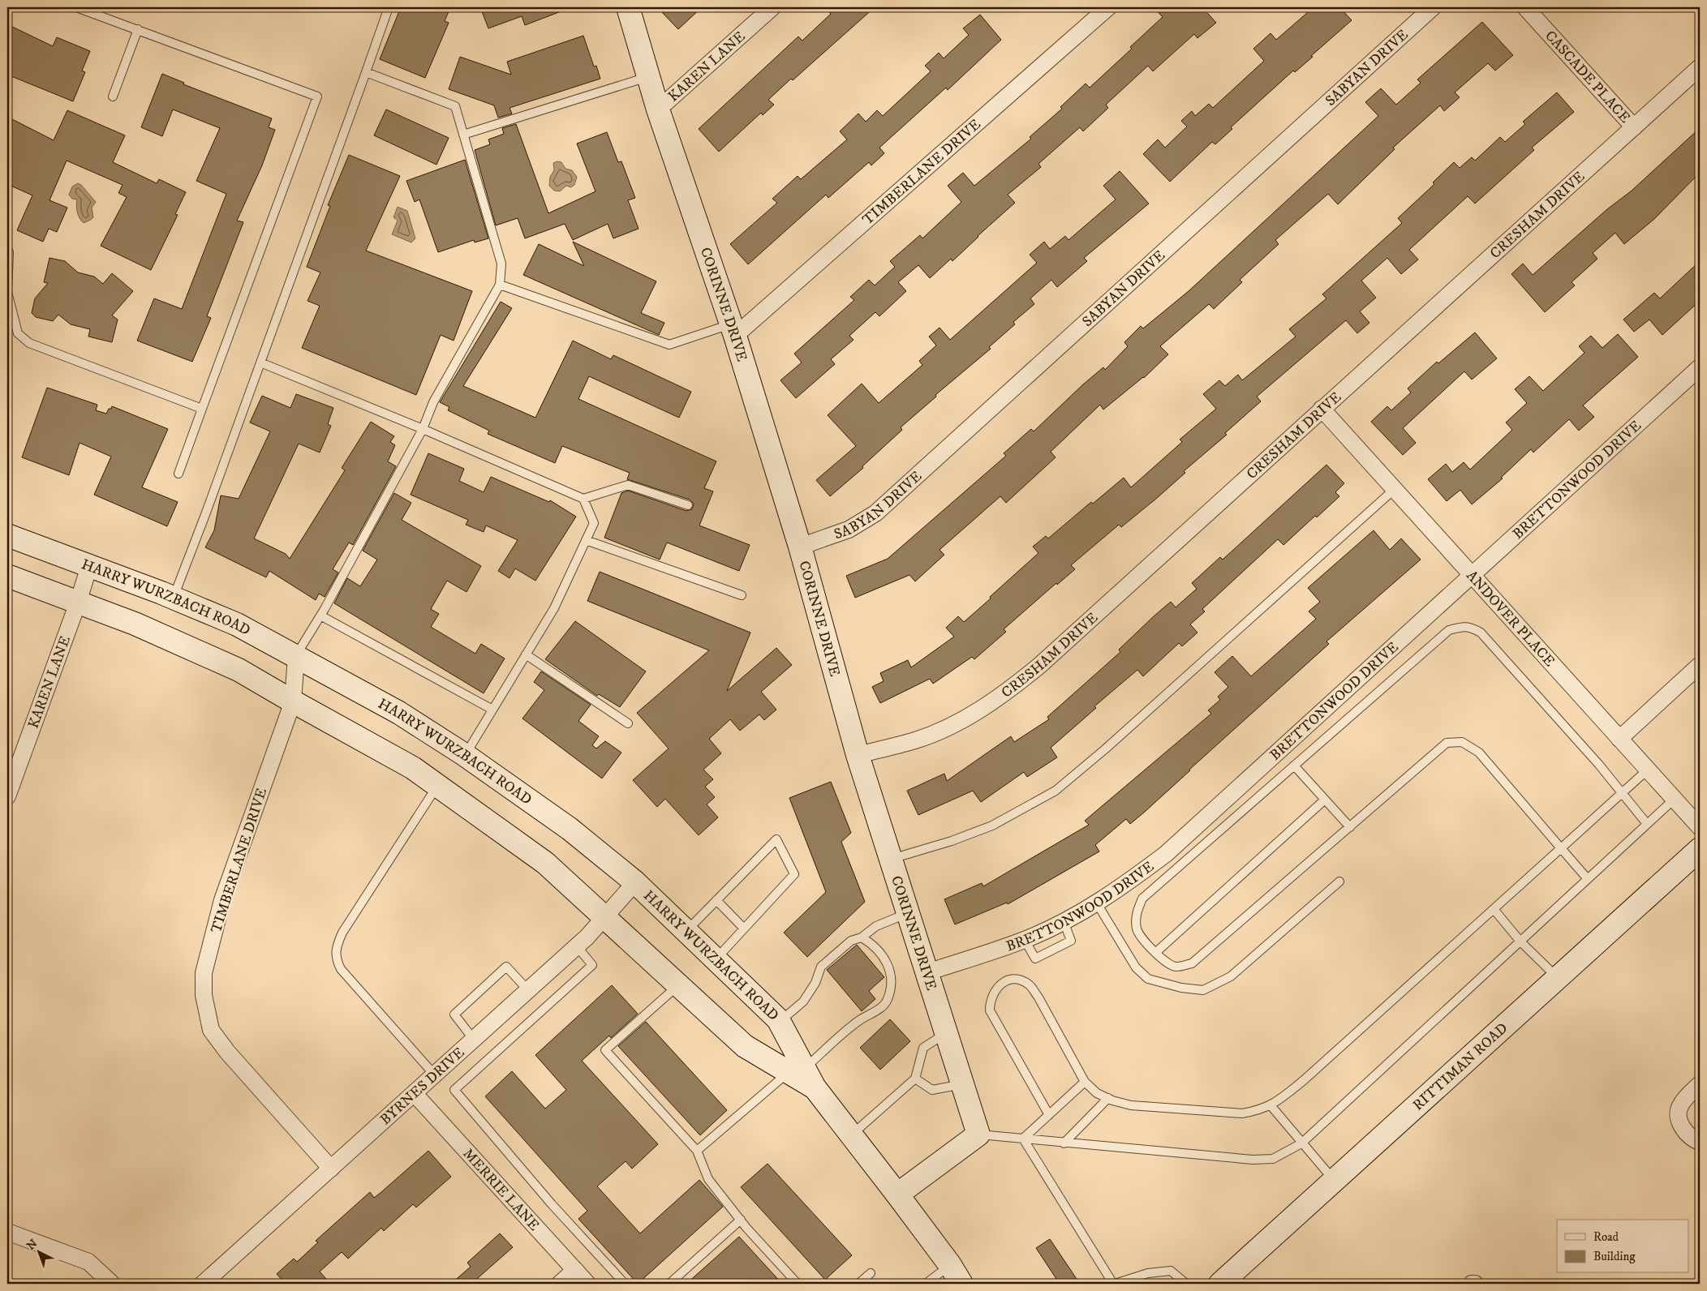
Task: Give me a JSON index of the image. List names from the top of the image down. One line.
{"streets":{"main road":["CORINNE DRIVE","HARRY WURZBACH ROAD","RITTIMAN ROAD"],"street":["KAREN LANE","SABYAN DRIVE","CASCADE PLACE","TIMBERLANE DRIVE","CRESHAM DRIVE","BRETTONWOOD DRIVE","ANDOVER PLACE","BYRNES DRIVE","MERRIE LANE"]},"crossings":[["KAREN LANE","CORINNE DRIVE"],["KAREN LANE","HARRY WURZBACH ROAD"],["SABYAN DRIVE","CORINNE DRIVE"],["CASCADE PLACE","CRESHAM DRIVE"],["TIMBERLANE DRIVE","CORINNE DRIVE"],["TIMBERLANE DRIVE","HARRY WURZBACH ROAD"],["TIMBERLANE DRIVE","BYRNES DRIVE"],["CRESHAM DRIVE","CORINNE DRIVE"],["CRESHAM DRIVE","ANDOVER PLACE"],["CORINNE DRIVE","BRETTONWOOD DRIVE"],["BRETTONWOOD DRIVE","ANDOVER PLACE"],["HARRY WURZBACH ROAD","BYRNES DRIVE"],["BYRNES DRIVE","MERRIE LANE"]],"legend":["Road","Building"],"north":"top left"}
